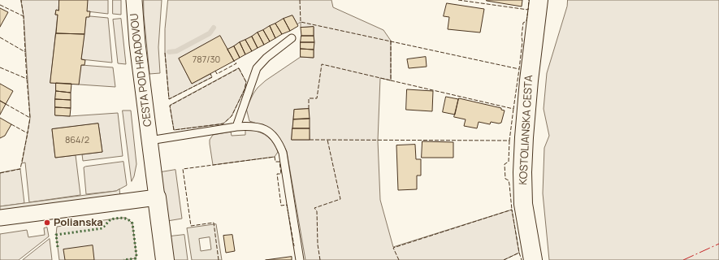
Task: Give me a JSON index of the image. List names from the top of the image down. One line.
{"streets":{"street":["CESTA POD HRADOVOU","KOSTOLIANSKA CESTA"]},"places":["Polianska"],"house_numbers":["787/30","864/2"]}
